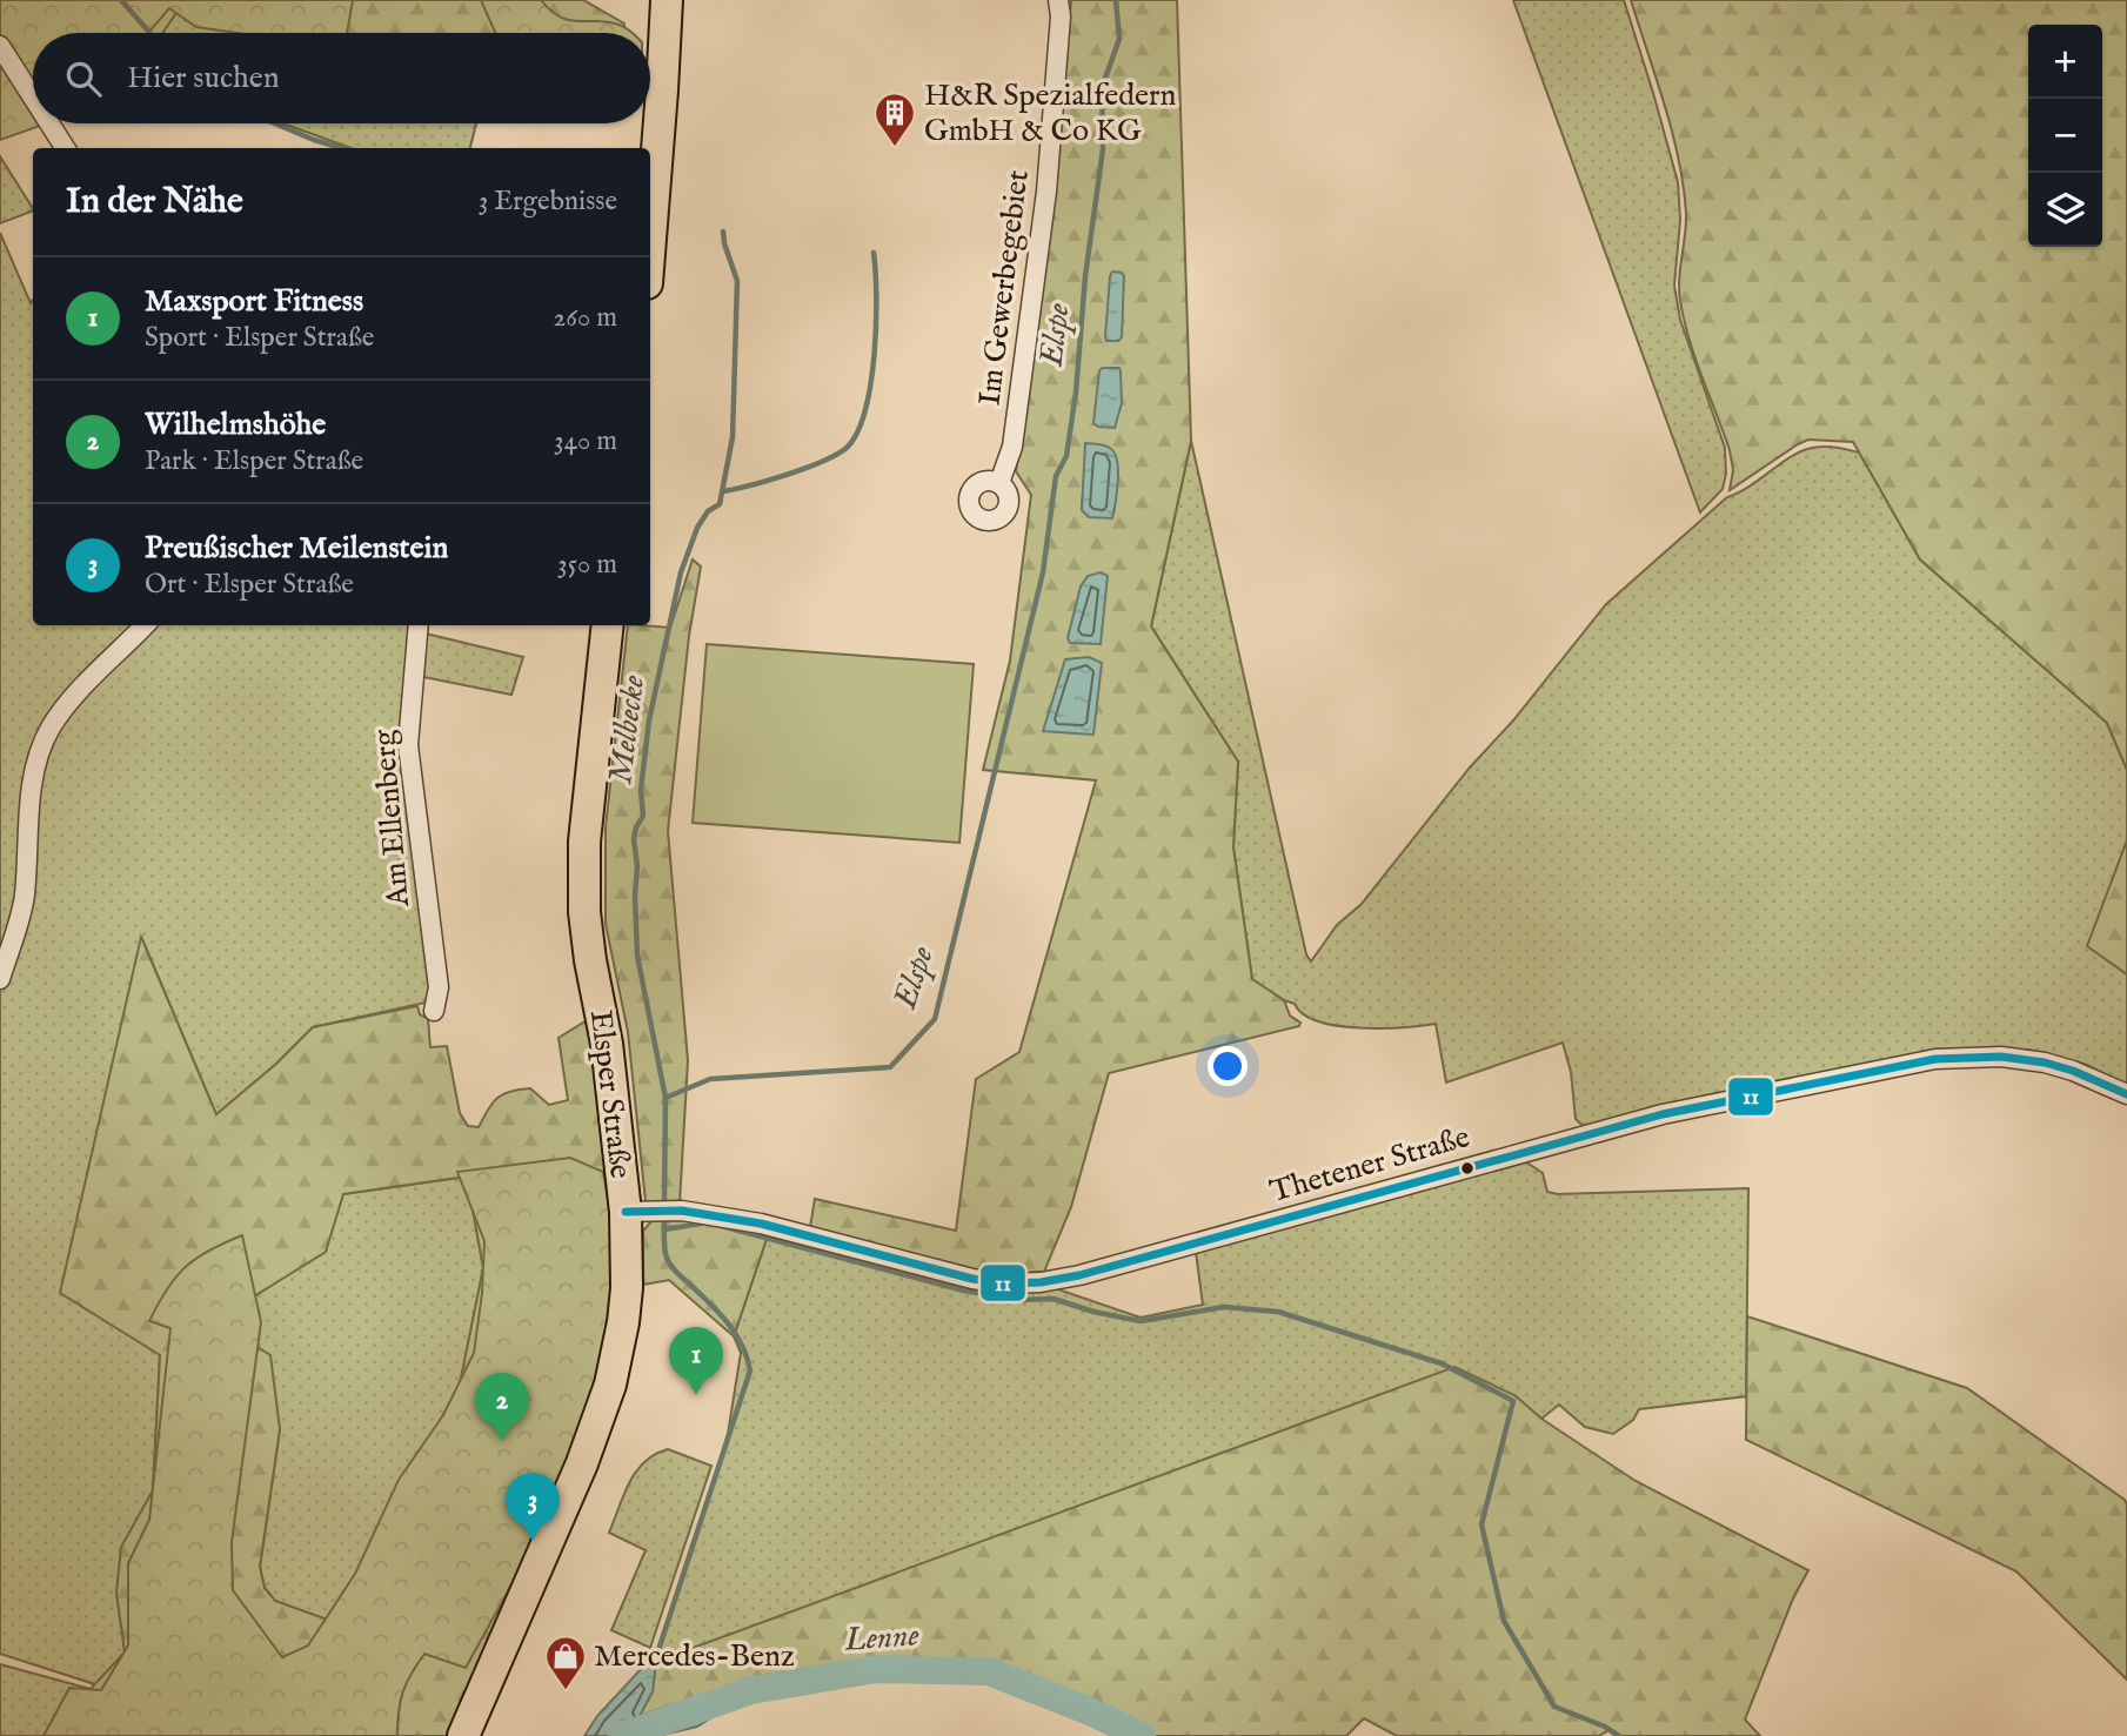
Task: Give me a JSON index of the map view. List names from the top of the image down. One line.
{"streets":{"main road":["Elsper Straße"],"street":["Im Gewerbegebiet","Am Ellenberg","Thetener Straße"]},"crossings":[["Elsper Straße","Thetener Straße"]],"water":["Elspe","Melbecke","Lenne"],"places":{"building":["H&R Spezialfedern GmbH & Co KG"],"shop":["Mercedes-Benz"]},"lines":["transit line 11"],"page":{"map_buttons":["+","−"],"search":"Hier suchen","heading":["In der Nähe","3 Ergebnisse"],"list":[{"mark":"1","name":"Maxsport Fitness","note":"Sport · Elsper Straße","value":"260 m"},{"mark":"2","name":"Wilhelmshöhe","note":"Park · Elsper Straße","value":"340 m"},{"mark":"3","name":"Preußischer Meilenstein","note":"Ort · Elsper Straße","value":"350 m"}],"pins":["1","2","3"]}}
